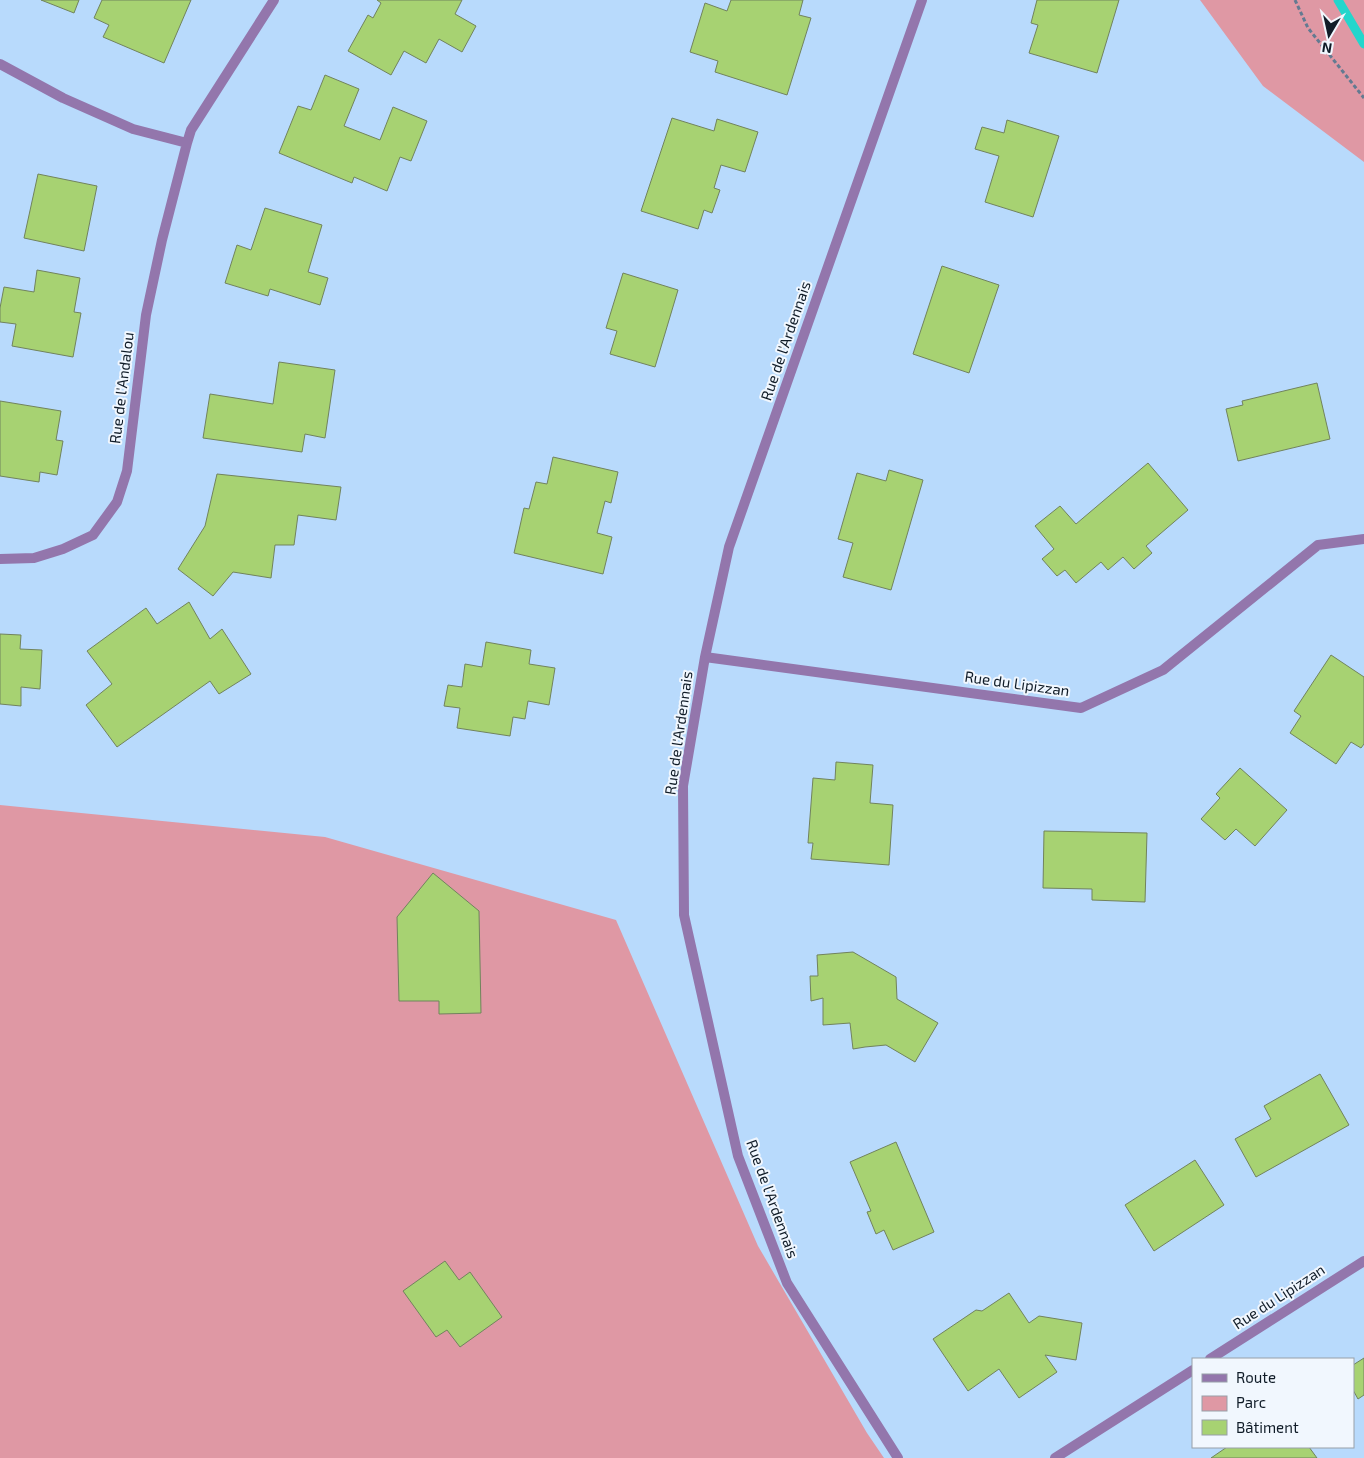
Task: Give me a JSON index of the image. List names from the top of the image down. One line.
{"streets":{"street":["Rue de l'Ardennais","Rue de l'Andalou","Rue du Lipizzan"]},"crossings":[["Rue de l'Ardennais","Rue du Lipizzan"]],"legend":["Route","Parc","Bâtiment"],"north":"bottom"}
